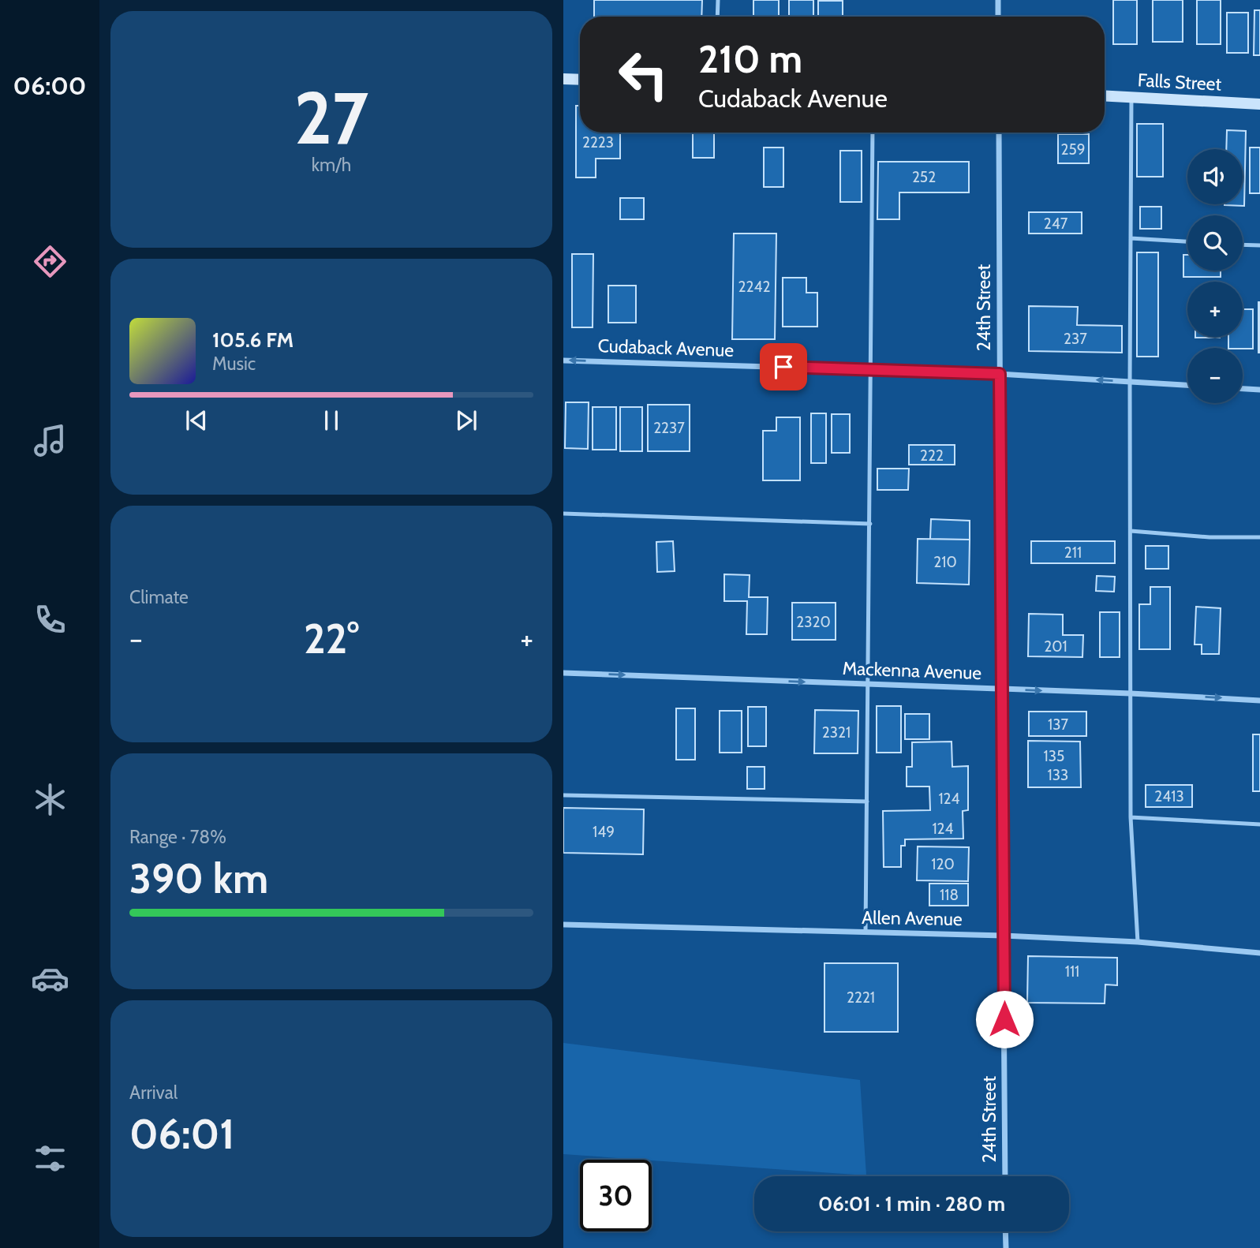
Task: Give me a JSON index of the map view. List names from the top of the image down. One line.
{"streets":{"street":["Falls Street","24th Street","Cudaback Avenue","Mackenna Avenue","Allen Avenue"]},"crossings":[["24th Street","Cudaback Avenue"],["24th Street","Mackenna Avenue"],["24th Street","Allen Avenue"]],"one_way":["Cudaback Avenue","Mackenna Avenue"],"house_numbers":["2223","259","252","247","2242","237","2237","222","211","210","2320","201","137","2321","135","133","2413","124","124","149","120","118","111","2221"],"page":{"tabs":"06:00","tile":[["27","km/h"],"Climate",["Range · 78%","390 km"],["Arrival","06:01"]],"turn":["210 m","Cudaback Avenue"],"map_buttons":["+","−"],"song":["105.6 FM","Music"],"heat":["−","22°","+"],"limit":"30","trip":"06:01 · 1 min · 280 m"}}
